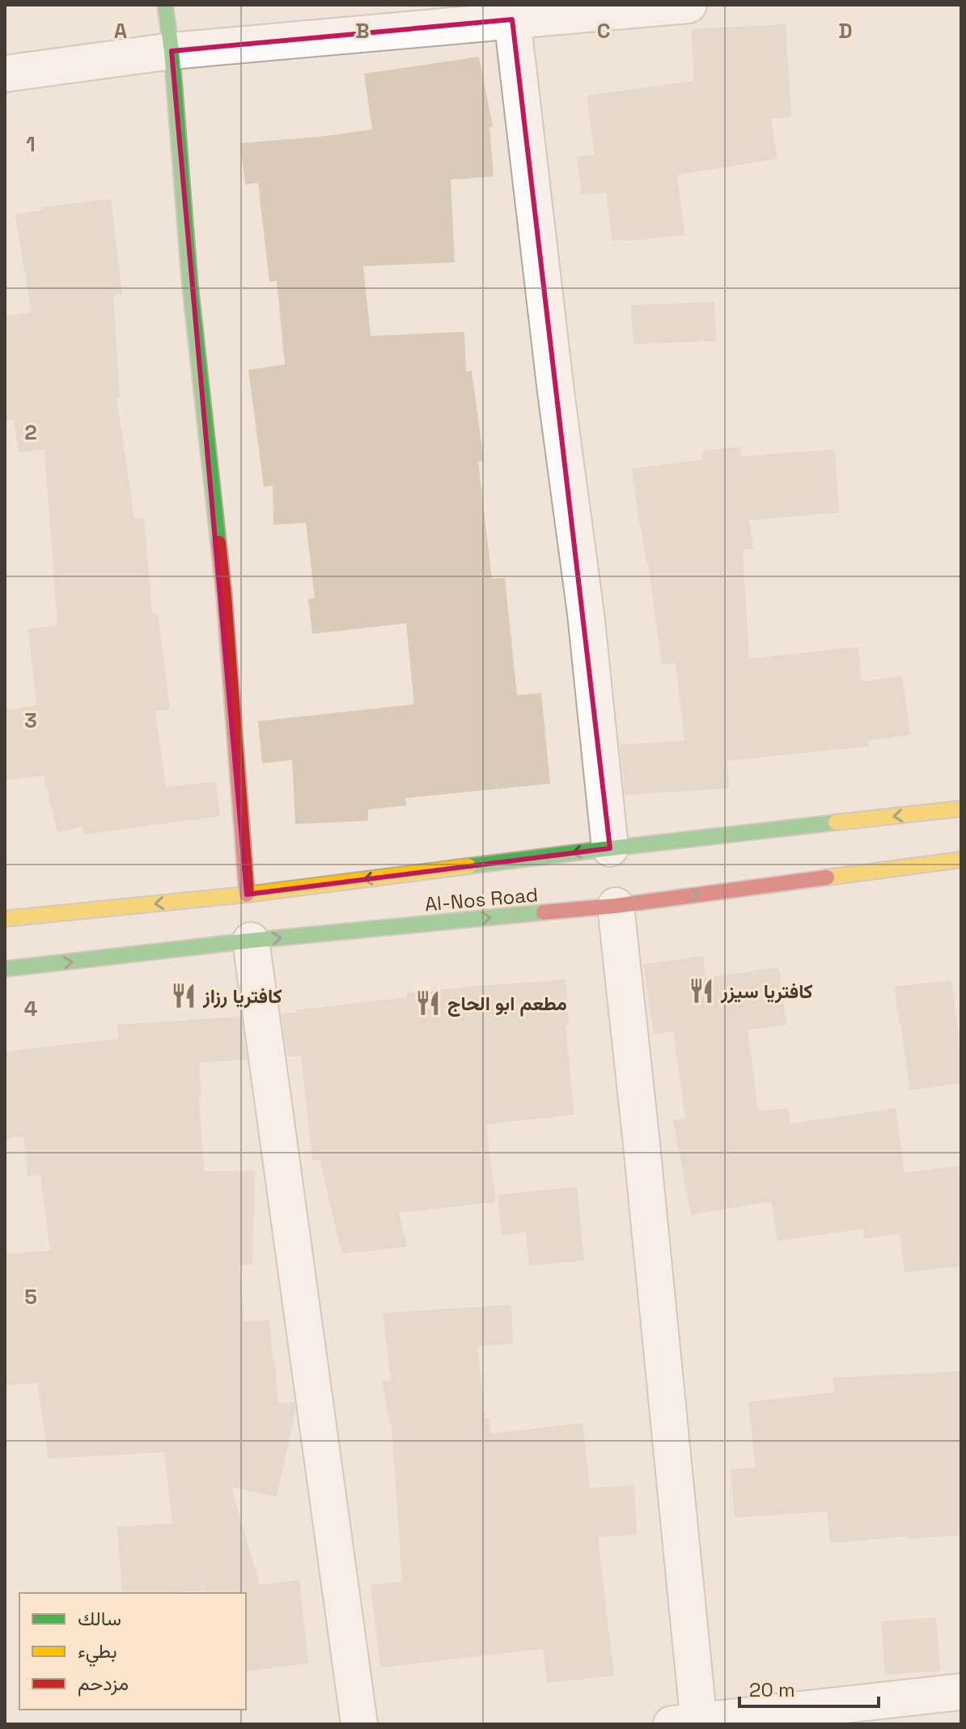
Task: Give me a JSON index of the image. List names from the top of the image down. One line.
{"streets":{"main road":["Al-Nos Road"]},"places":{"restaurant":["كافتريا سيزر","كافتريا رزاز","مطعم ابو الحاج"]},"legend":["سالك","بطيء","مزدحم"],"scale_bar":"20 m","grid":{"columns":["A","B","C","D"],"rows":["1","2","3","4","5"]}}
